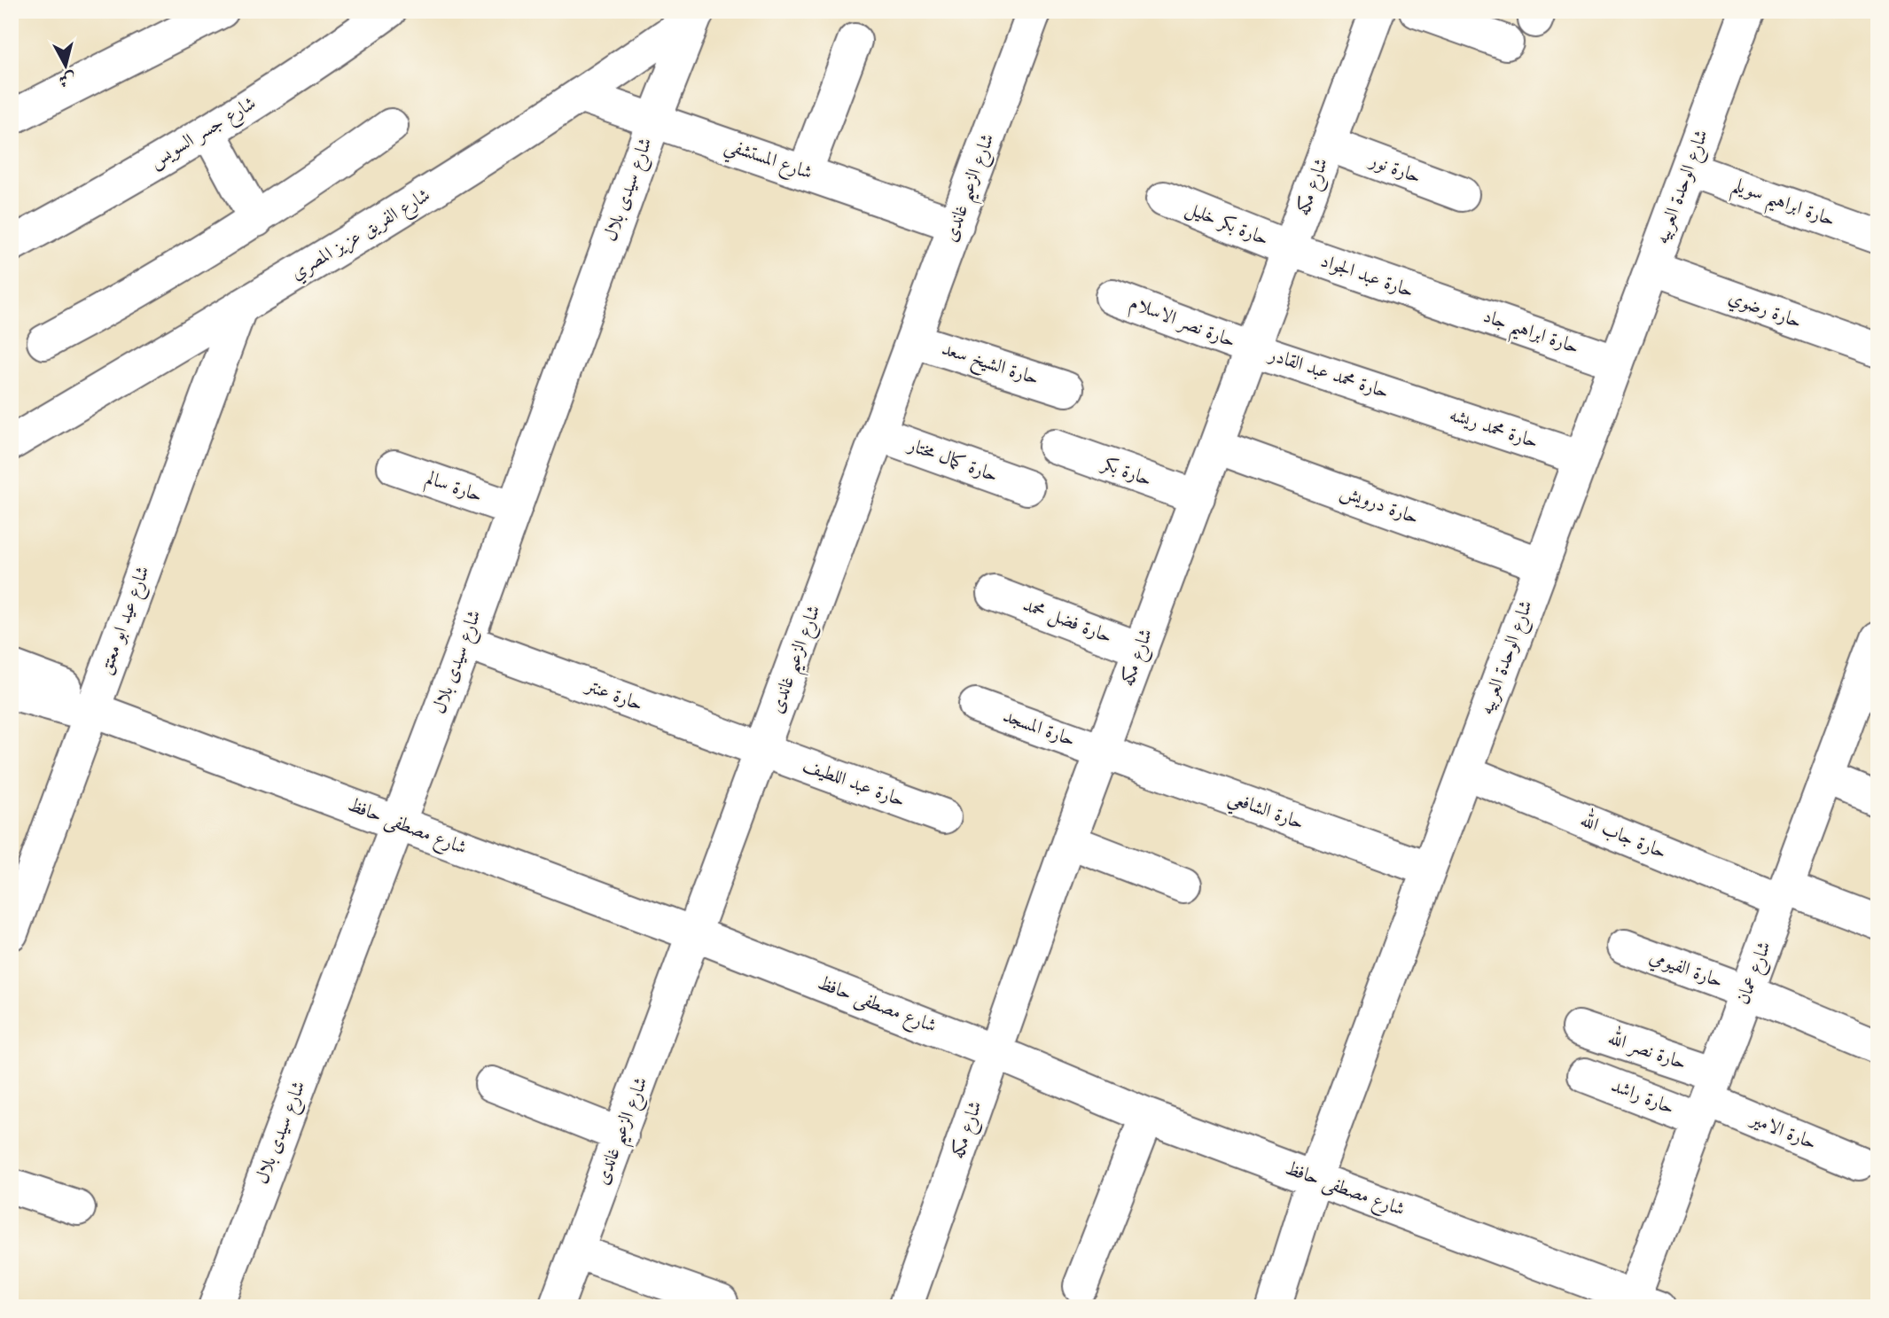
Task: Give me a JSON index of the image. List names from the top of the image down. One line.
{"streets":{"street":["شارع جسر السويس","شارع المستشفي","حارة نور","شارع مكه","شارع الوحدة العربيه","شارع الزعيم غاندى","شارع سيدى بلال","حارة ابراهيم سويلم","حارة بكر خليل","شارع الفريق عزيز المصري","حارة عبد الجواد","حارة رضوي","حارة نصر الاسلام","حارة ابراهيم جاد","حارة الشيخ سعد","حارة محمد عبد القادر","حارة محمد ريشه","حارة كمال مختار","حارة بكر","حارة سالم","حارة درويش","شارع عيد ابو معتق","حارة فضل محمد","حارة عنتر","حارة المسجد","حارة عبد اللطيف","حارة الشافعي","شارع مصطفى حافظ","حارة جاب الله","حارة الفيومي","شارع عمان","حارة نصر الله","حارة راشد","حارة الامير"]},"crossings":[["شارع المستشفي","شارع الزعيم غاندى"],["شارع المستشفي","شارع سيدى بلال"],["شارع المستشفي","شارع الفريق عزيز المصري"],["حارة نور","شارع مكه"],["شارع مكه","حارة بكر خليل"],["شارع مكه","حارة عبد الجواد"],["شارع مكه","حارة نصر الاسلام"],["شارع مكه","حارة محمد عبد القادر"],["شارع مكه","حارة بكر"],["شارع مكه","حارة درويش"],["شارع مكه","حارة فضل محمد"],["شارع مكه","حارة المسجد"],["شارع مكه","حارة الشافعي"],["شارع مكه","شارع مصطفى حافظ"],["شارع الوحدة العربيه","حارة ابراهيم سويلم"],["شارع الوحدة العربيه","حارة رضوي"],["شارع الوحدة العربيه","حارة ابراهيم جاد"],["شارع الوحدة العربيه","حارة محمد ريشه"],["شارع الوحدة العربيه","حارة درويش"],["شارع الوحدة العربيه","حارة الشافعي"],["شارع الوحدة العربيه","شارع مصطفى حافظ"],["شارع الوحدة العربيه","حارة جاب الله"],["شارع الزعيم غاندى","حارة الشيخ سعد"],["شارع الزعيم غاندى","حارة كمال مختار"],["شارع الزعيم غاندى","حارة عنتر"],["شارع الزعيم غاندى","حارة عبد اللطيف"],["شارع الزعيم غاندى","شارع مصطفى حافظ"],["شارع سيدى بلال","شارع الفريق عزيز المصري"],["شارع سيدى بلال","حارة سالم"],["شارع سيدى بلال","حارة عنتر"],["شارع سيدى بلال","شارع مصطفى حافظ"],["حارة بكر خليل","حارة عبد الجواد"],["شارع الفريق عزيز المصري","شارع عيد ابو معتق"],["حارة عبد الجواد","حارة ابراهيم جاد"],["حارة نصر الاسلام","حارة محمد عبد القادر"],["حارة محمد عبد القادر","حارة محمد ريشه"],["شارع عيد ابو معتق","شارع مصطفى حافظ"],["حارة عنتر","حارة عبد اللطيف"],["حارة المسجد","حارة الشافعي"],["شارع مصطفى حافظ","شارع عمان"],["حارة جاب الله","شارع عمان"],["حارة الفيومي","شارع عمان"],["شارع عمان","حارة نصر الله"],["شارع عمان","حارة راشد"],["شارع عمان","حارة الامير"],["حارة نصر الله","حارة راشد"],["حارة نصر الله","حارة الامير"],["حارة راشد","حارة الامير"]],"north":"bottom"}
